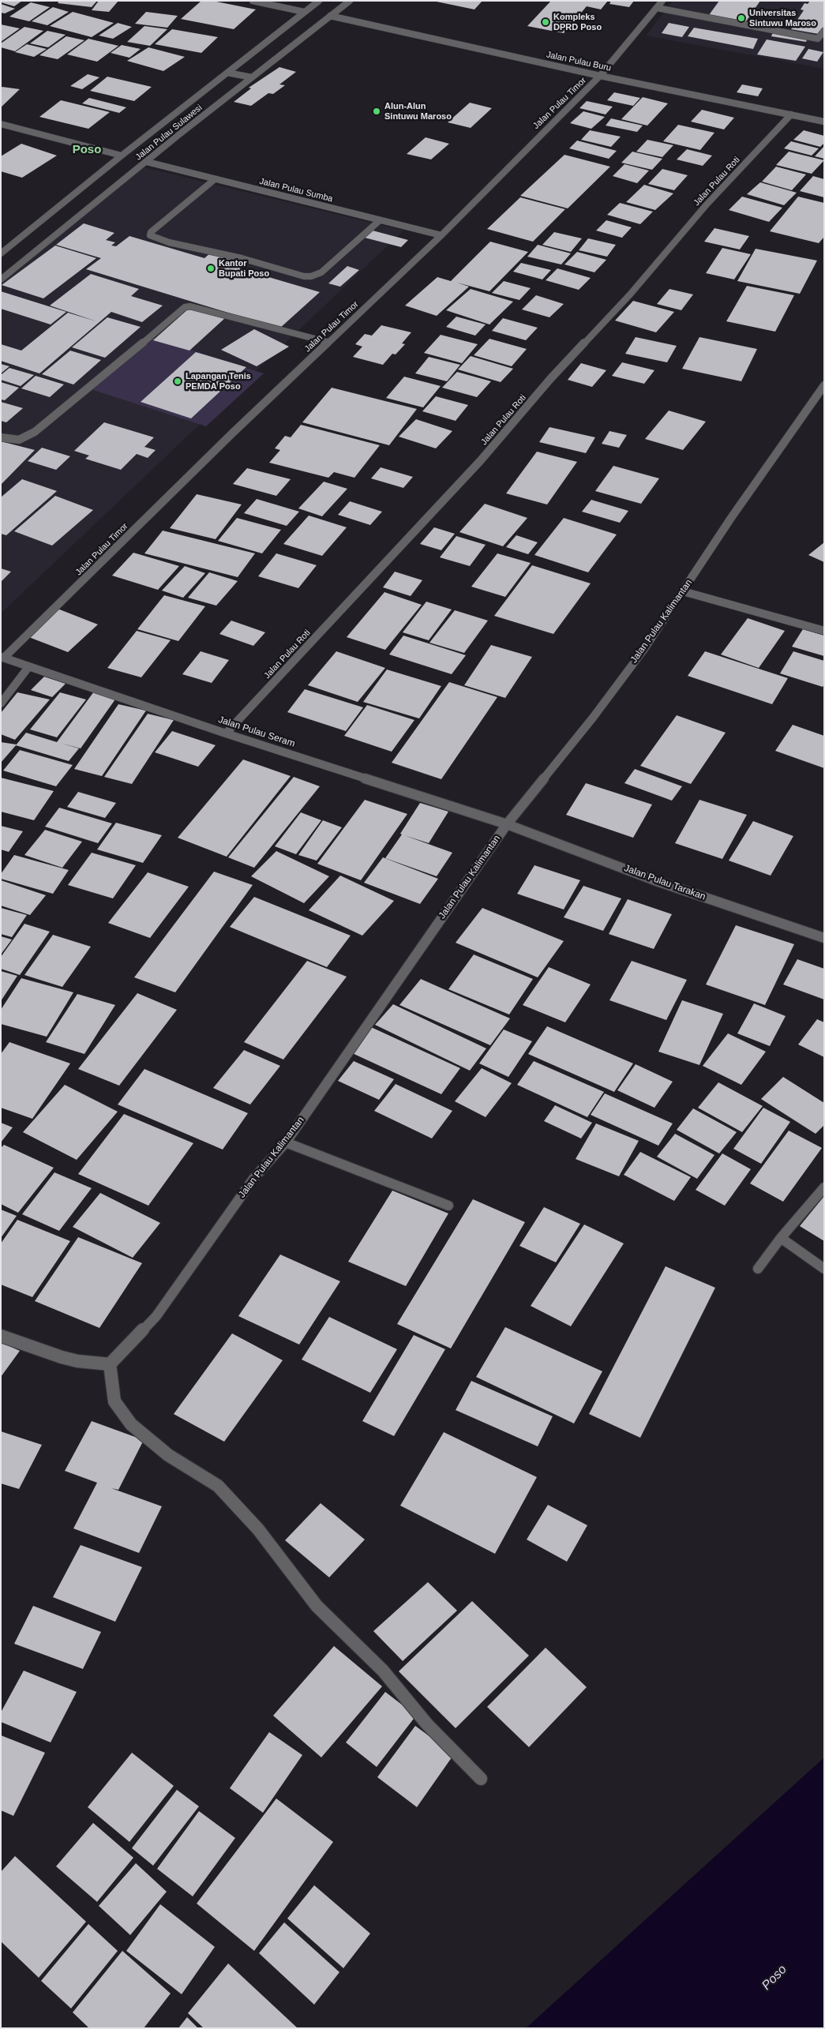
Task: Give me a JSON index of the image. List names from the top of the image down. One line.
{"streets":{"street":["Jalan Pulau Buru","Jalan Pulau Timor","Jalan Pulau Sulawesi","Jalan Pulau Roti","Jalan Pulau Sumba","Jalan Pulau Kalimantan","Jalan Pulau Seram","Jalan Pulau Tarakan"]},"crossings":[["Jalan Pulau Buru","Jalan Pulau Timor"],["Jalan Pulau Buru","Jalan Pulau Sulawesi"],["Jalan Pulau Buru","Jalan Pulau Roti"],["Jalan Pulau Timor","Jalan Pulau Sumba"],["Jalan Pulau Timor","Jalan Pulau Seram"],["Jalan Pulau Sulawesi","Jalan Pulau Sumba"],["Jalan Pulau Roti","Jalan Pulau Seram"],["Jalan Pulau Kalimantan","Jalan Pulau Seram"],["Jalan Pulau Kalimantan","Jalan Pulau Tarakan"],["Jalan Pulau Seram","Jalan Pulau Tarakan"]],"districts":["Poso"],"water":["Poso"],"places":["Universitas Sintuwu Maroso","Kompleks DPRD Poso","Alun-Alun Sintuwu Maroso","Kantor Bupati Poso","Lapangan Tenis PEMDA Poso"]}
